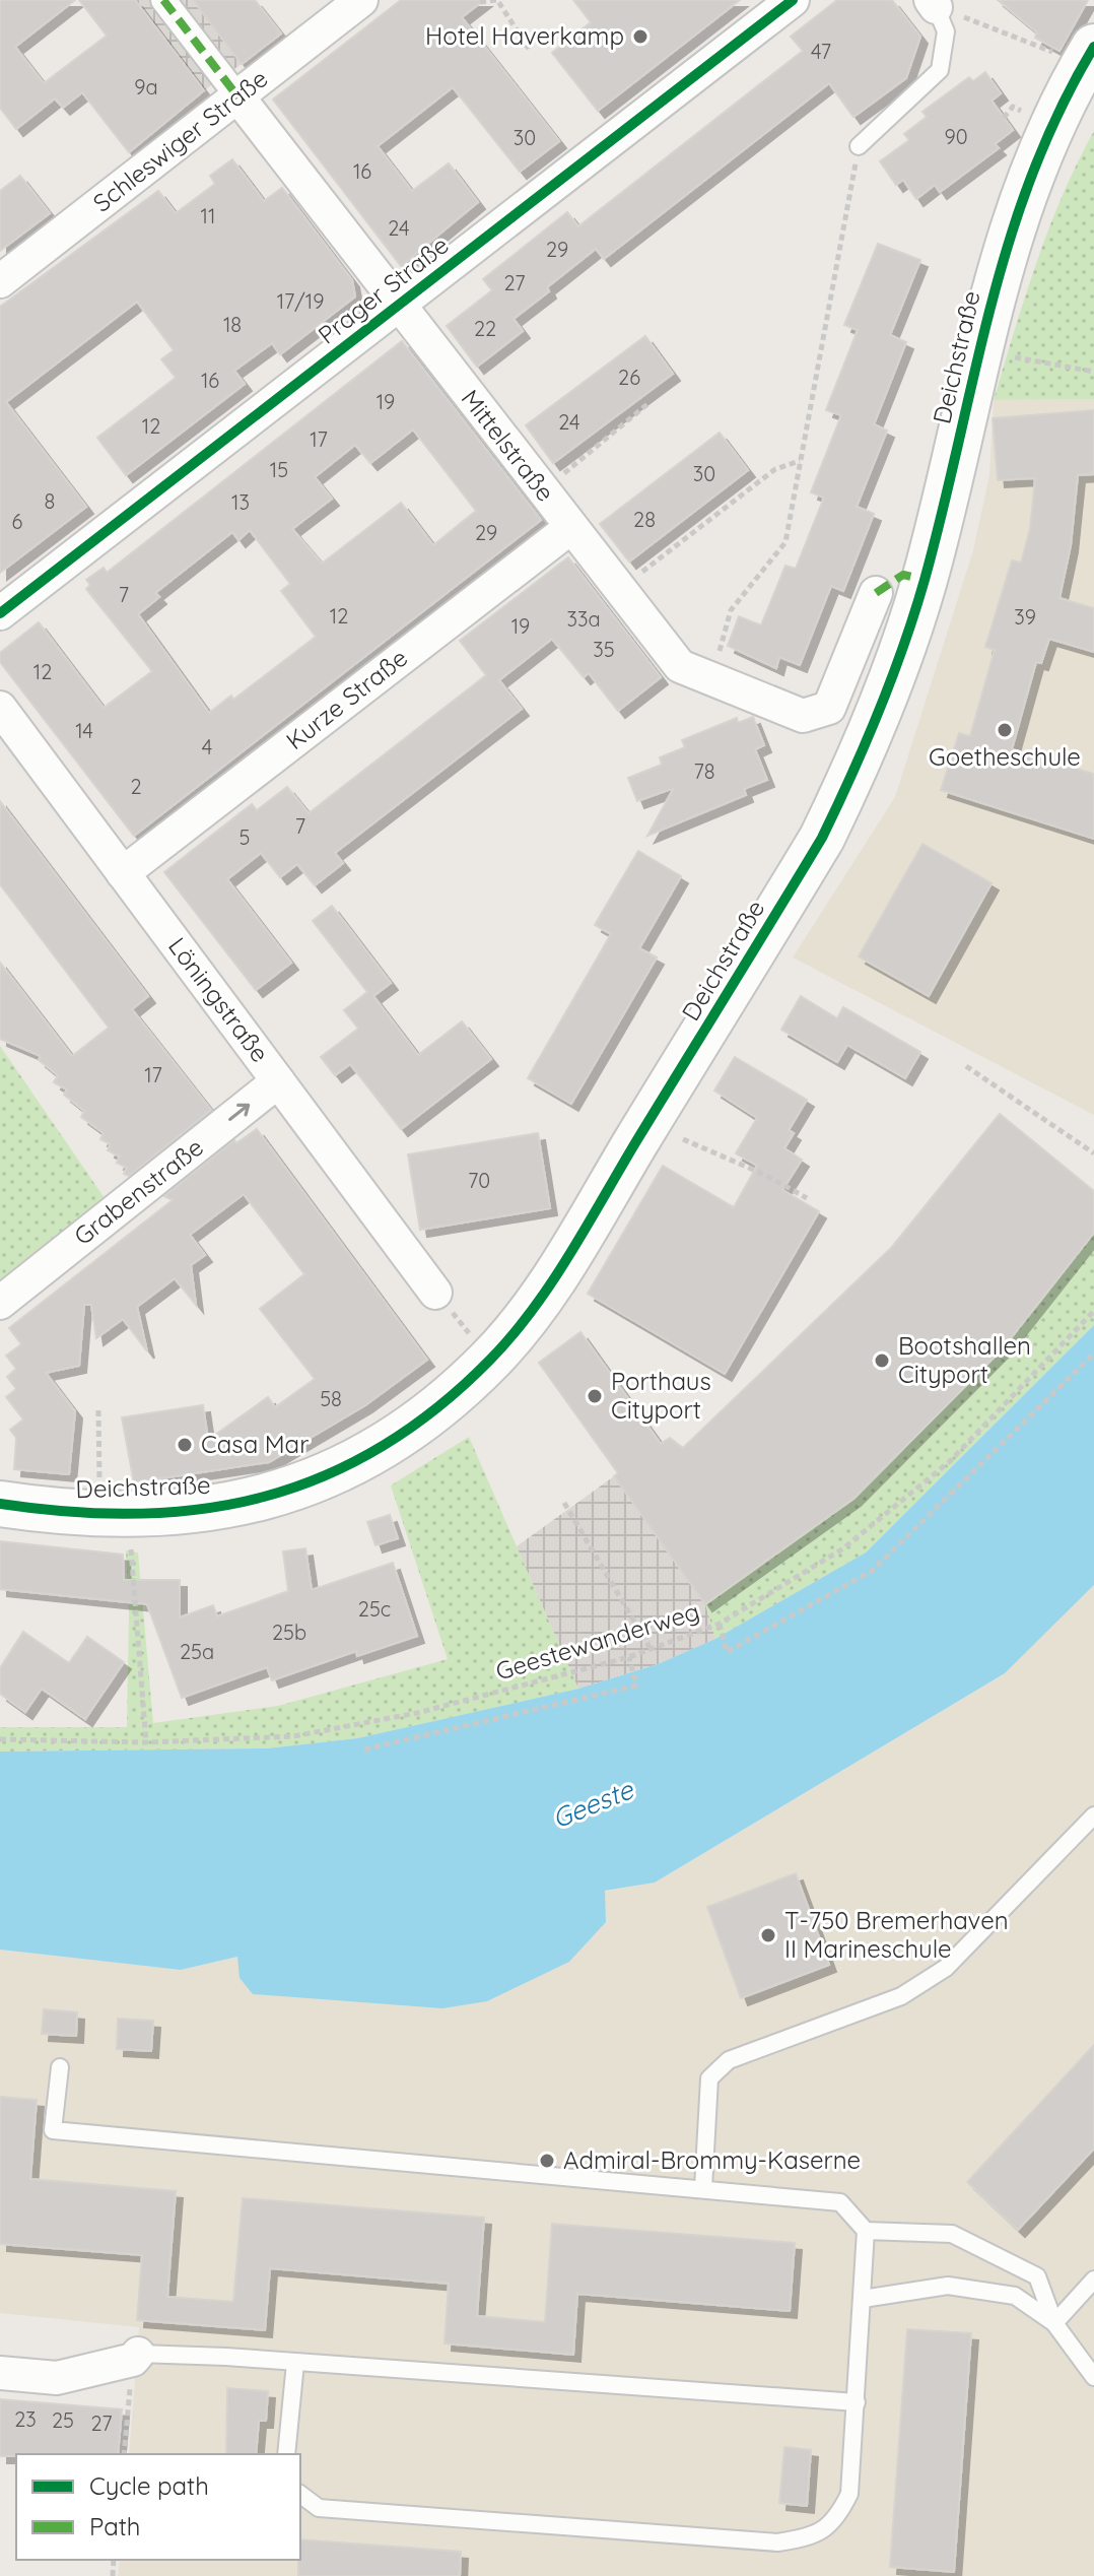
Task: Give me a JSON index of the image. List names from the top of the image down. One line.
{"streets":{"main road":["Deichstraße"],"street":["Schleswiger Straße","Prager Straße","Mittelstraße","Kurze Straße","Löningstraße","Grabenstraße"],"path":["Geestewanderweg"]},"crossings":[["Schleswiger Straße","Mittelstraße"],["Prager Straße","Mittelstraße"],["Mittelstraße","Kurze Straße"],["Kurze Straße","Löningstraße"],["Löningstraße","Grabenstraße"]],"one_way":["Grabenstraße"],"water":["Geeste"],"places":["Hotel Haverkamp","Goetheschule","Bootshallen Cityport","Porthaus Cityport","Casa Mar","T-750 Bremerhaven II Marineschule","Admiral-Brommy-Kaserne"],"house_numbers":["47","9a","90","30","16","11","24","29","27","17/19","18","22","26","16","19","24","12","17","15","30","8","13","28","6","29","7","12","39","33a","19","35","12","14","4","78","2","7","5","17","70","58","25c","25b","25a","23","25","27"],"legend":["Cycle path","Path"]}
